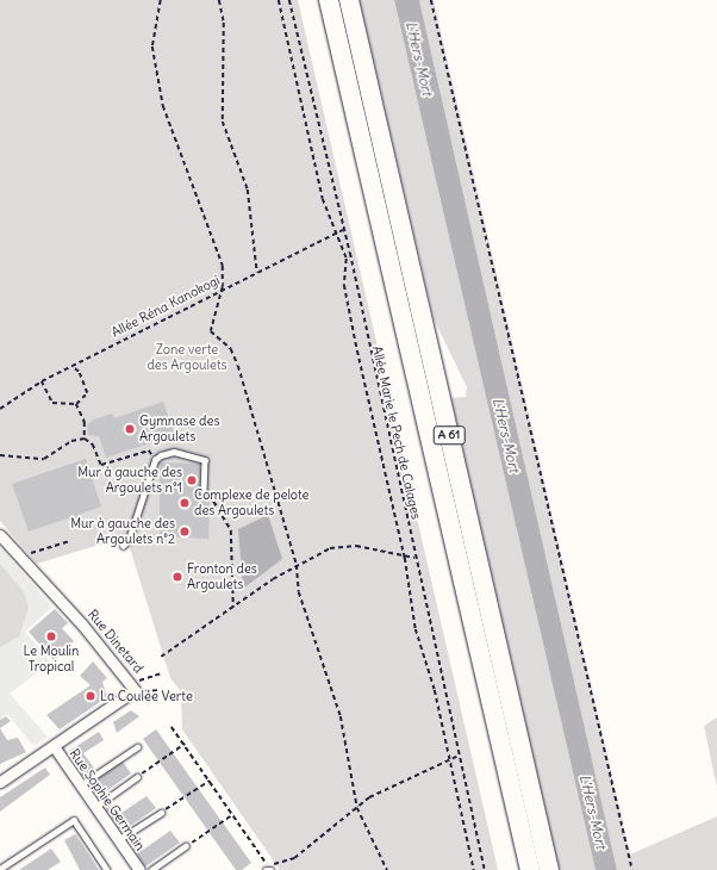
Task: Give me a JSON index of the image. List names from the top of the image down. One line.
{"streets":{"highway":["A 61"],"street":["Rue Dinetard","Rue Sophie Germain"],"path":["Allée Réna Kanokogi","Allée Marie le Pech de Calages"]},"crossings":[["Allée Réna Kanokogi","Allée Marie le Pech de Calages"],["Rue Dinetard","Rue Sophie Germain"]],"water":["L'Hers-Mort"],"parks":["Zone verte des Argoulets"],"places":["Gymnase des Argoulets","Mur à gauche des Argoulets n°1","Complexe de pelote des Argoulets","Mur à gauche des Argoulets n°2","Fronton des Argoulets","Le Moulin Tropical","La Coulée Verte"]}
